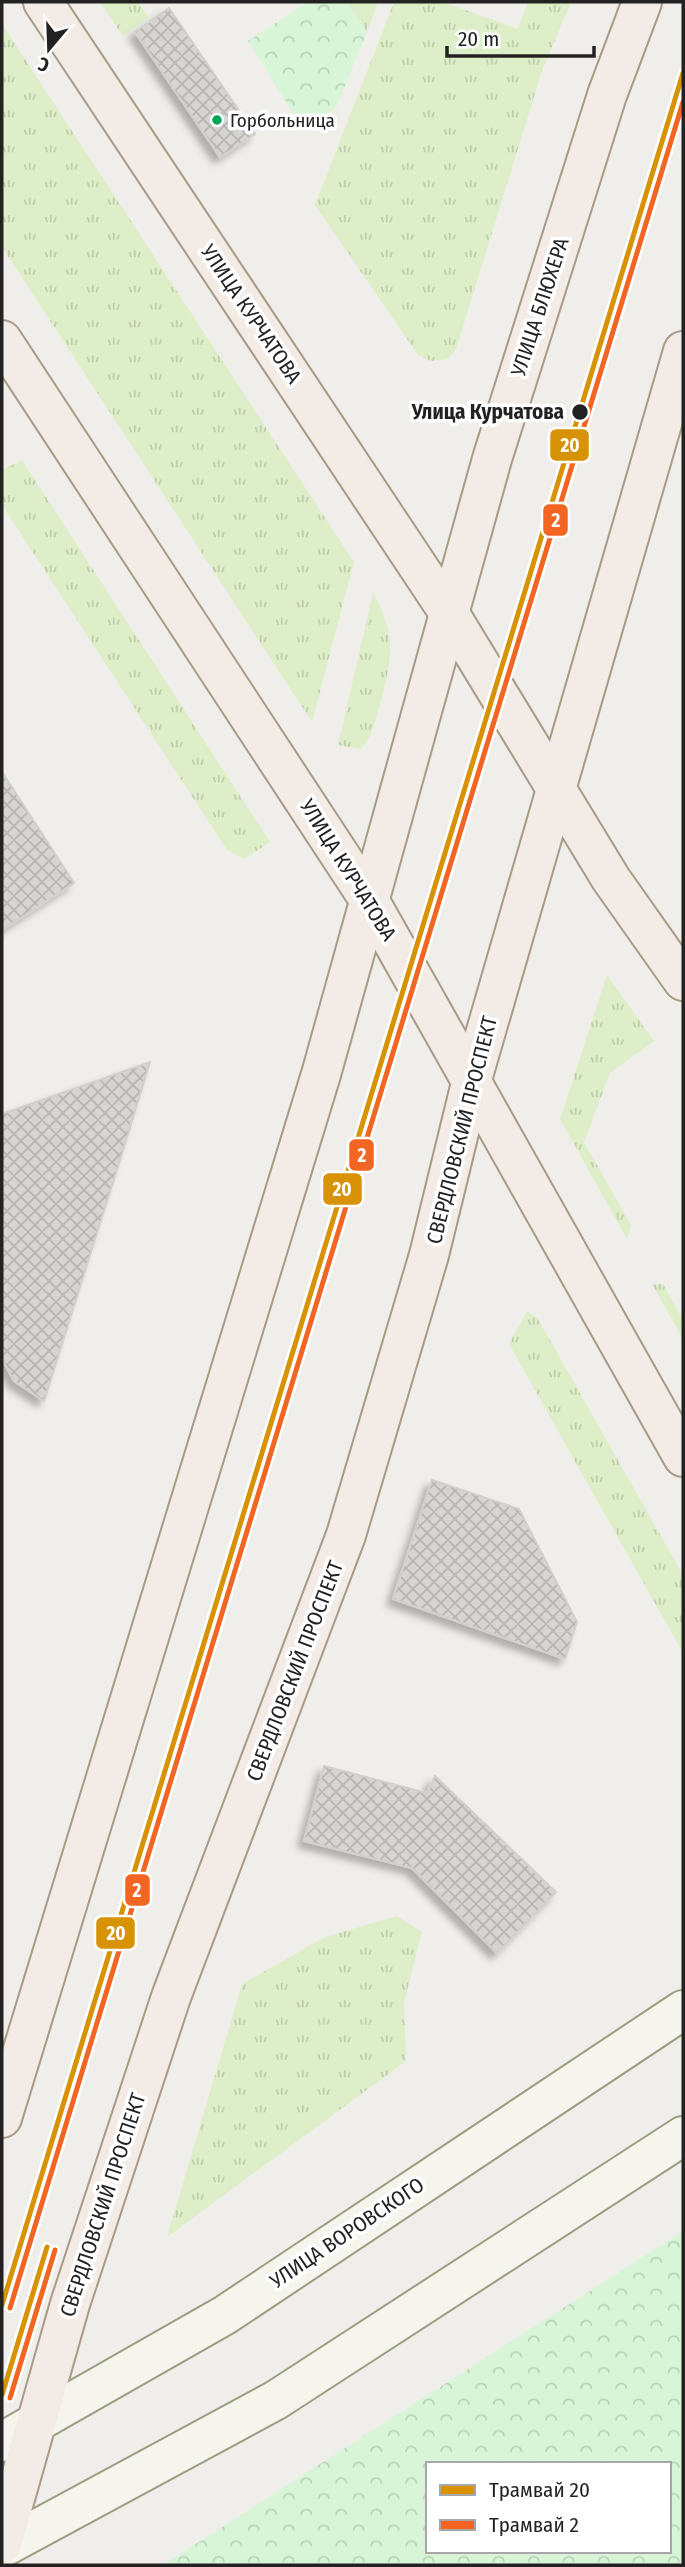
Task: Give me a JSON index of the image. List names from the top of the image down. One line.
{"streets":{"main road":["УЛИЦА БЛЮХЕРА","УЛИЦА КУРЧАТОВА","СВЕРДЛОВСКИЙ ПРОСПЕКТ","УЛИЦА ВОРОВСКОГО"]},"crossings":[["УЛИЦА БЛЮХЕРА","УЛИЦА КУРЧАТОВА"],["УЛИЦА КУРЧАТОВА","СВЕРДЛОВСКИЙ ПРОСПЕКТ"],["СВЕРДЛОВСКИЙ ПРОСПЕКТ","УЛИЦА ВОРОВСКОГО"]],"places":["Горбольница","Улица Курчатова"],"lines":["tram line 20","tram line 2"],"legend":["Трамвай 20","Трамвай 2"],"scale_bar":"20 m","north":"bottom"}
